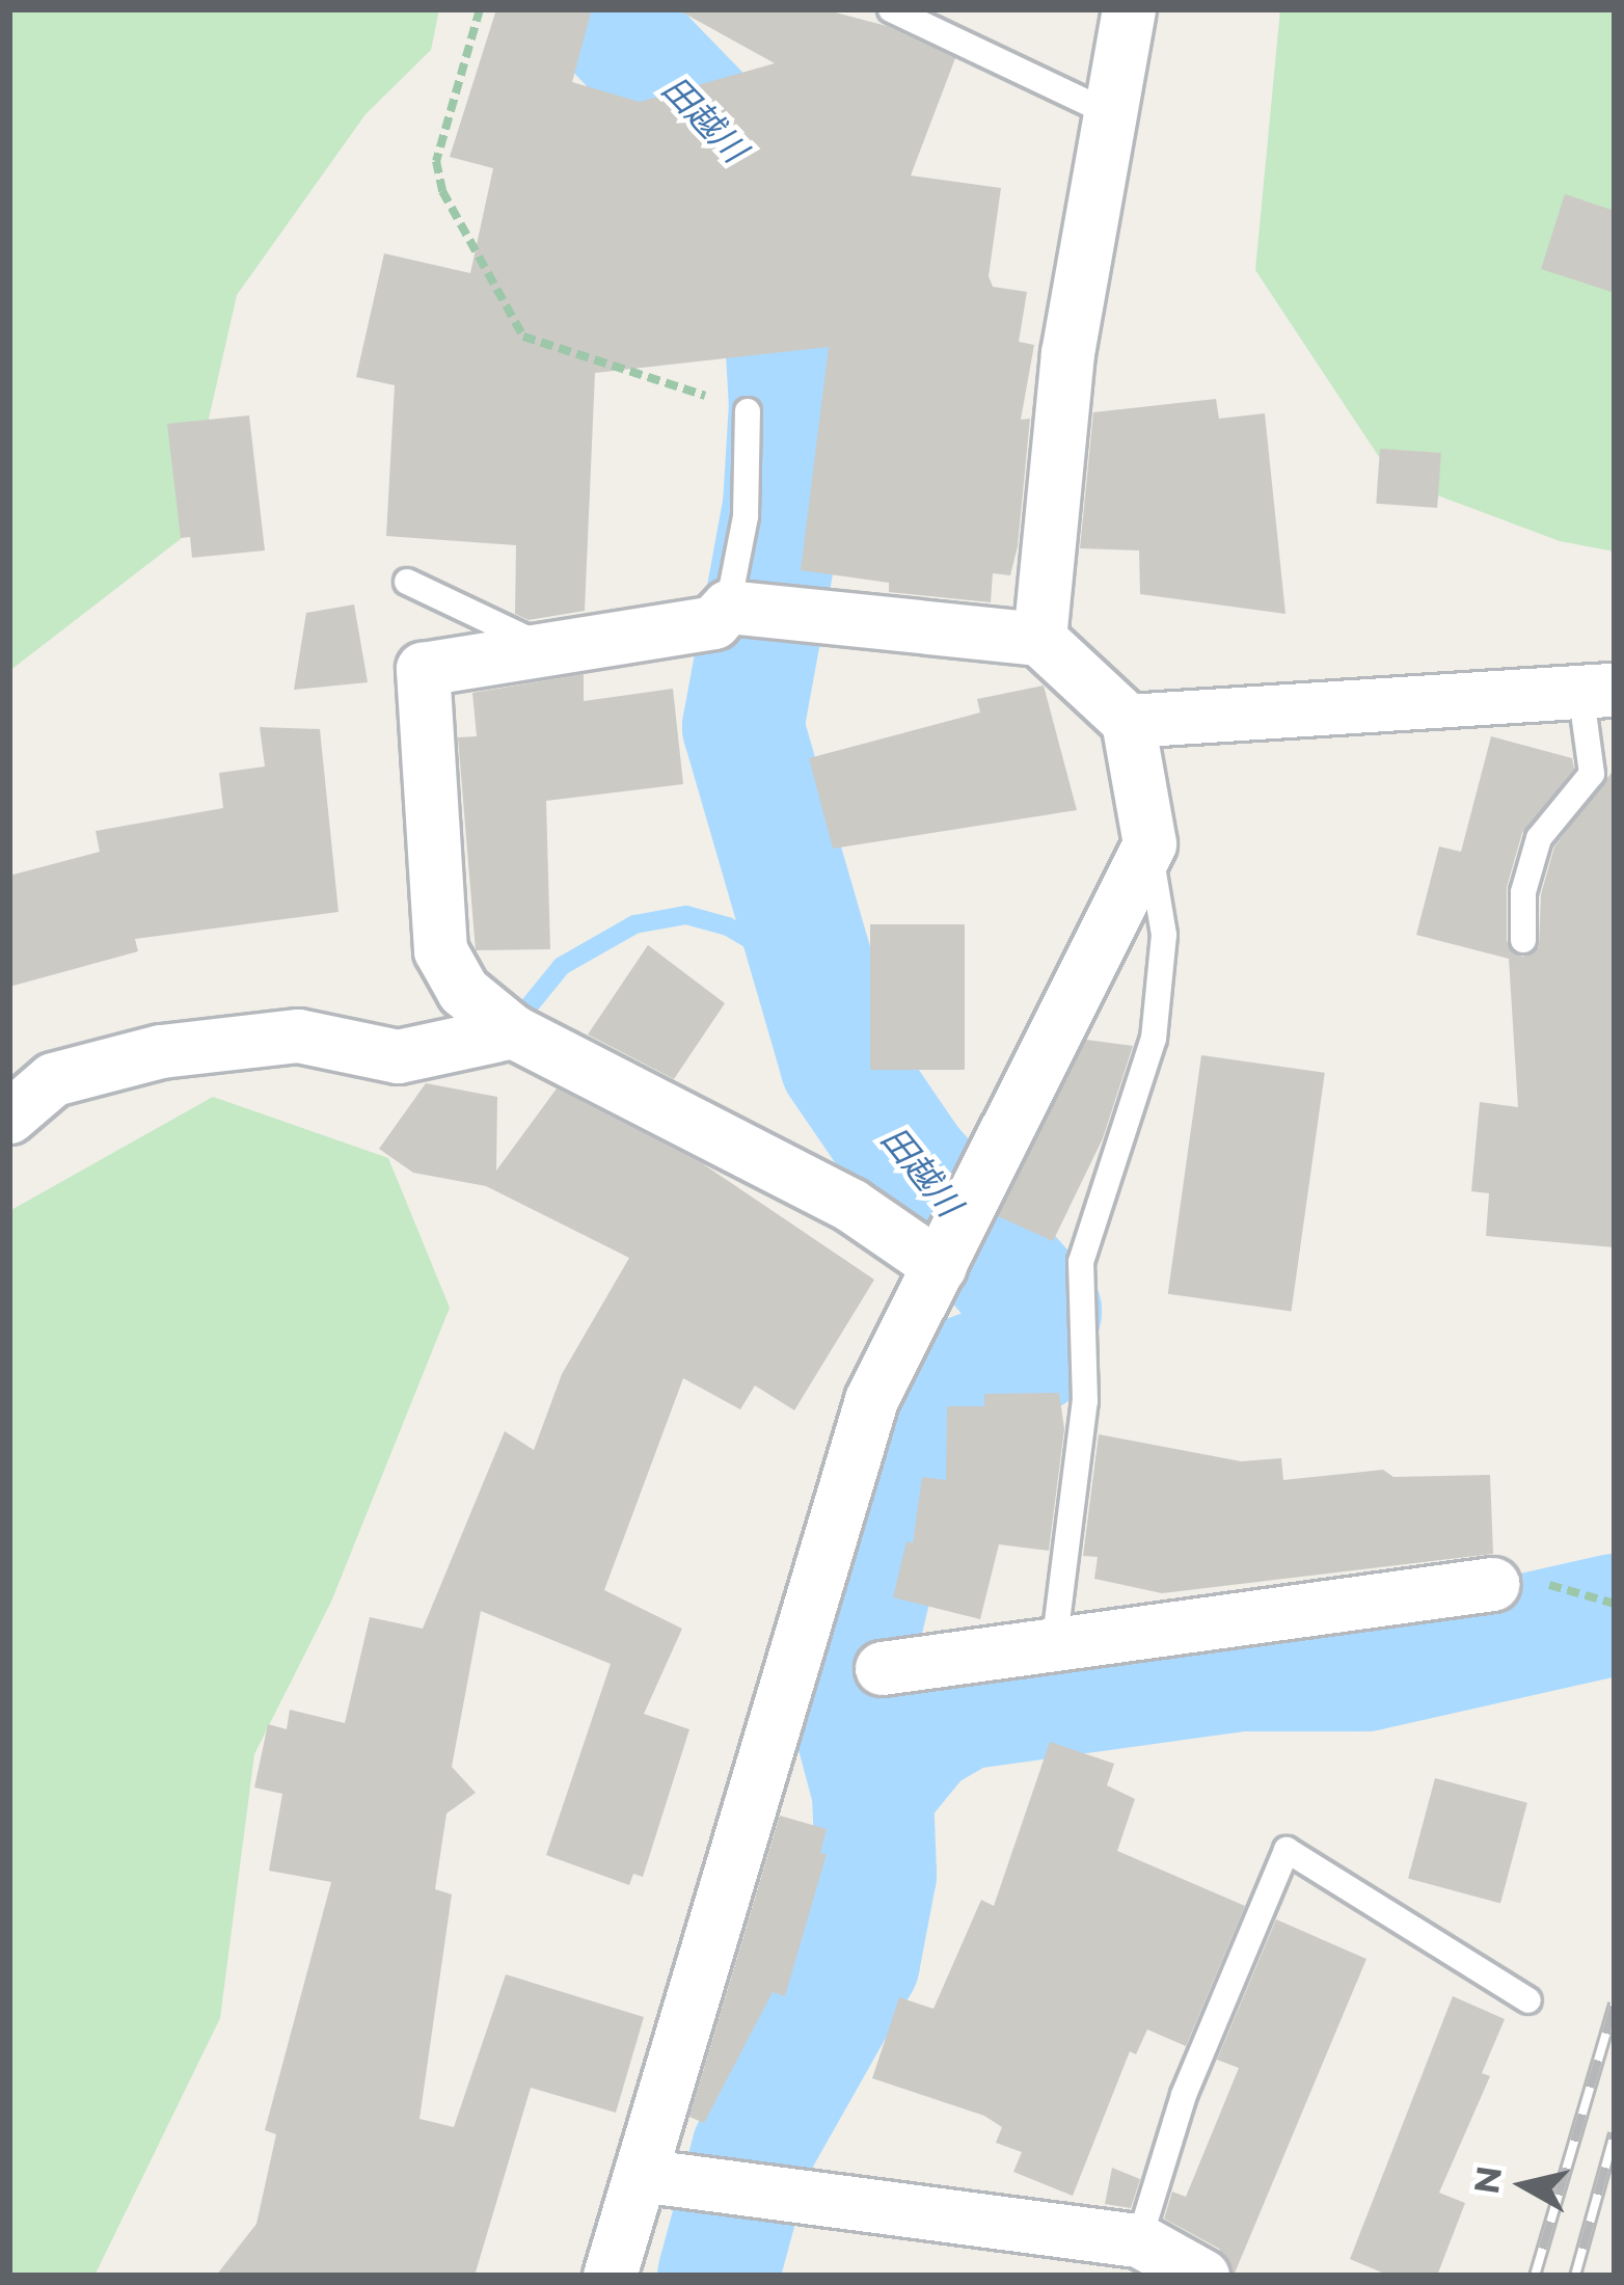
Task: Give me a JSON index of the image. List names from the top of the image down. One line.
{"water":["田越川"],"north":"left"}
